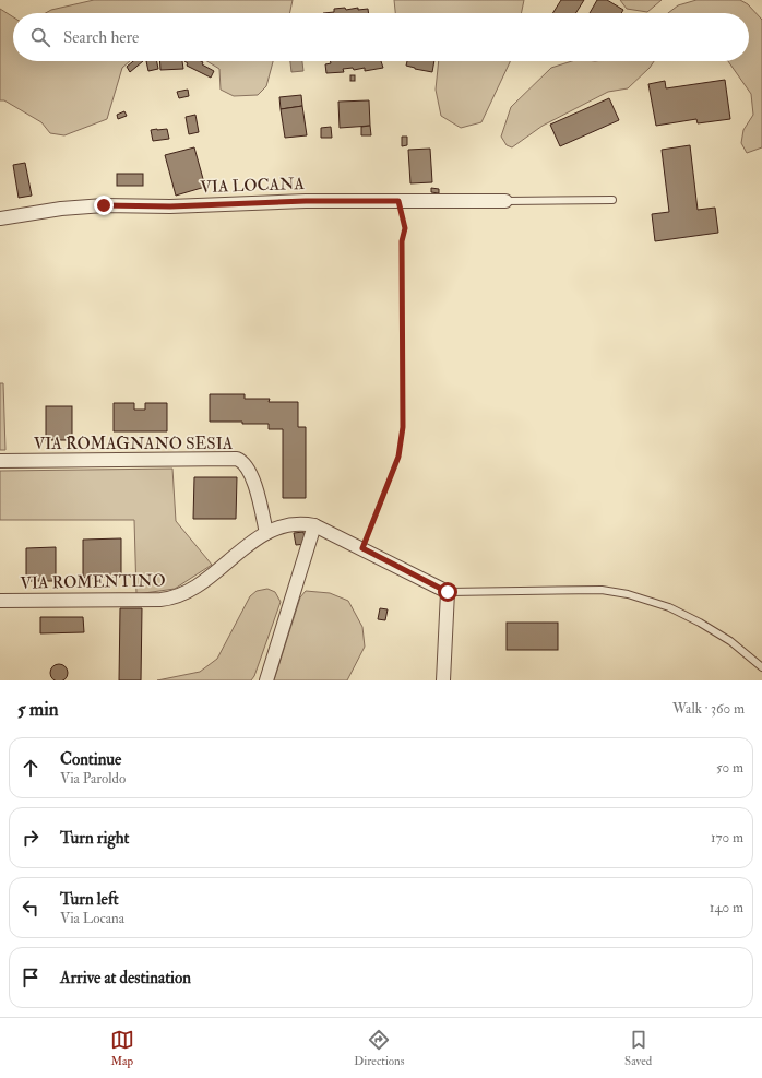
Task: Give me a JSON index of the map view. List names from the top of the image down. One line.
{"streets":{"street":["VIA LOCANA","VIA ROMAGNANO SESIA","VIA ROMENTINO"]},"crossings":[["VIA ROMAGNANO SESIA","VIA ROMENTINO"]],"page":{"search":"Search here","heading":["5 min","Walk · 360 m"],"list":[["Continue","Via Paroldo","50 m"],["Turn right","170 m"],["Turn left","Via Locana","140 m"],"Arrive at destination"],"nav":["Map","Directions","Saved"]}}
